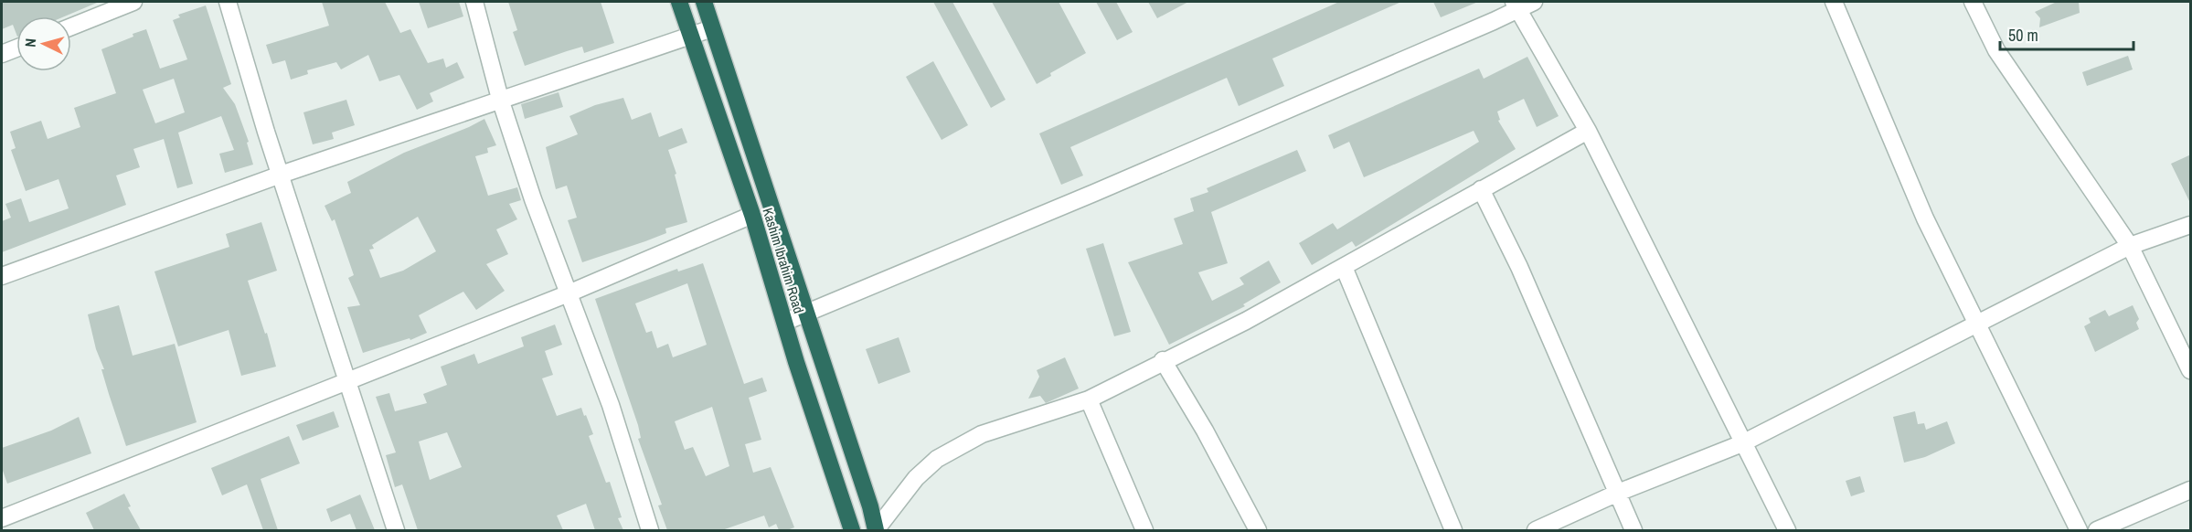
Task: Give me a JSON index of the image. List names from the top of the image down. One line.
{"streets":{"highway":["Kashim Ibrahim Road"]},"scale_bar":"50 m","north":"left"}
